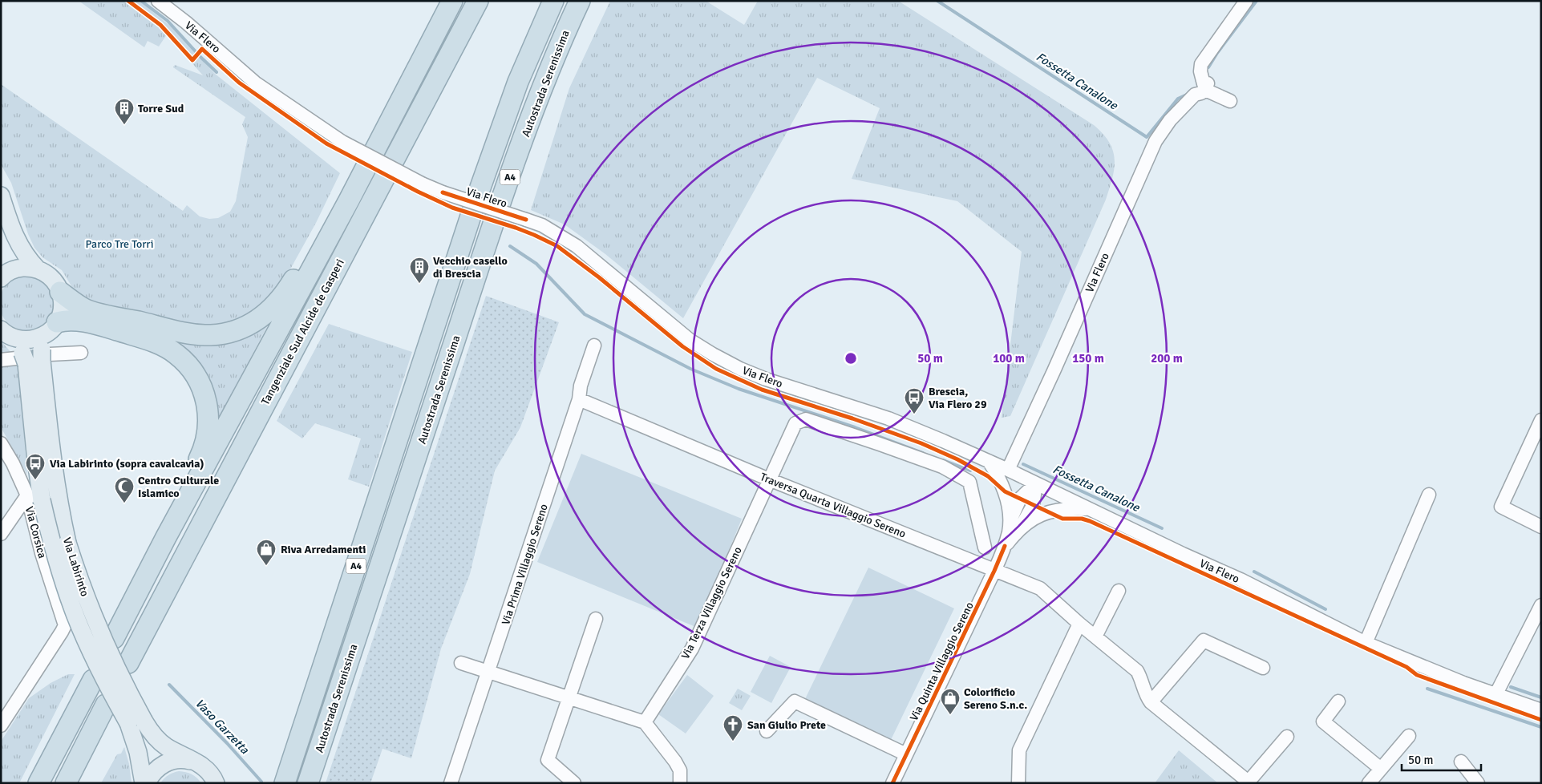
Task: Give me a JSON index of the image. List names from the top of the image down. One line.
{"streets":{"highway":["Autostrada Serenissima","A4","Tangenziale Sud Alcide de Gasperi"],"main road":["Via Labirinto"],"street":["Via Flero","Traversa Quarta Villaggio Sereno","Via Corsica","Via Prima Villaggio Sereno","Via Terza Villaggio Sereno","Via Quinta Villaggio Sereno"]},"crossings":[["Via Flero","Via Quinta Villaggio Sereno"],["Traversa Quarta Villaggio Sereno","Via Prima Villaggio Sereno"],["Traversa Quarta Villaggio Sereno","Via Terza Villaggio Sereno"],["Traversa Quarta Villaggio Sereno","Via Quinta Villaggio Sereno"],["Via Corsica","Via Labirinto"]],"water":["Fossetta Canalone","Vaso Garzetta"],"parks":["Parco Tre Torri"],"places":{"building":["Torre Sud","Vecchio casello di Brescia"],"bus stop":["Brescia, Via Flero 29","Via Labirinto (sopra cavalcavia)"],"mosque":["Centro Culturale Islamico"],"shop":["Riva Arredamenti","Colorificio Sereno S.n.c."],"church":["San Giulio Prete"]},"scale_bar":"50 m","rings":["50 m","100 m","150 m","200 m"]}
